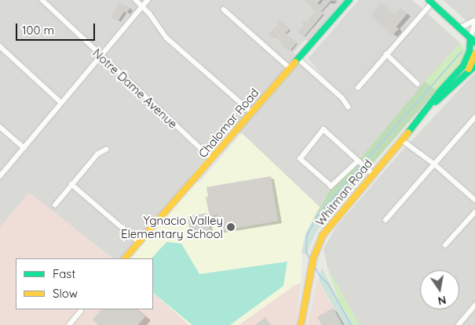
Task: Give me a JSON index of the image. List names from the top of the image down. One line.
{"streets":{"street":["Notre Dame Avenue","Chalomar Road","Whitman Road"]},"crossings":[["Notre Dame Avenue","Chalomar Road"]],"places":["Ygnacio Valley Elementary School"],"legend":["Fast","Slow"],"scale_bar":"100 m","north":"bottom"}
